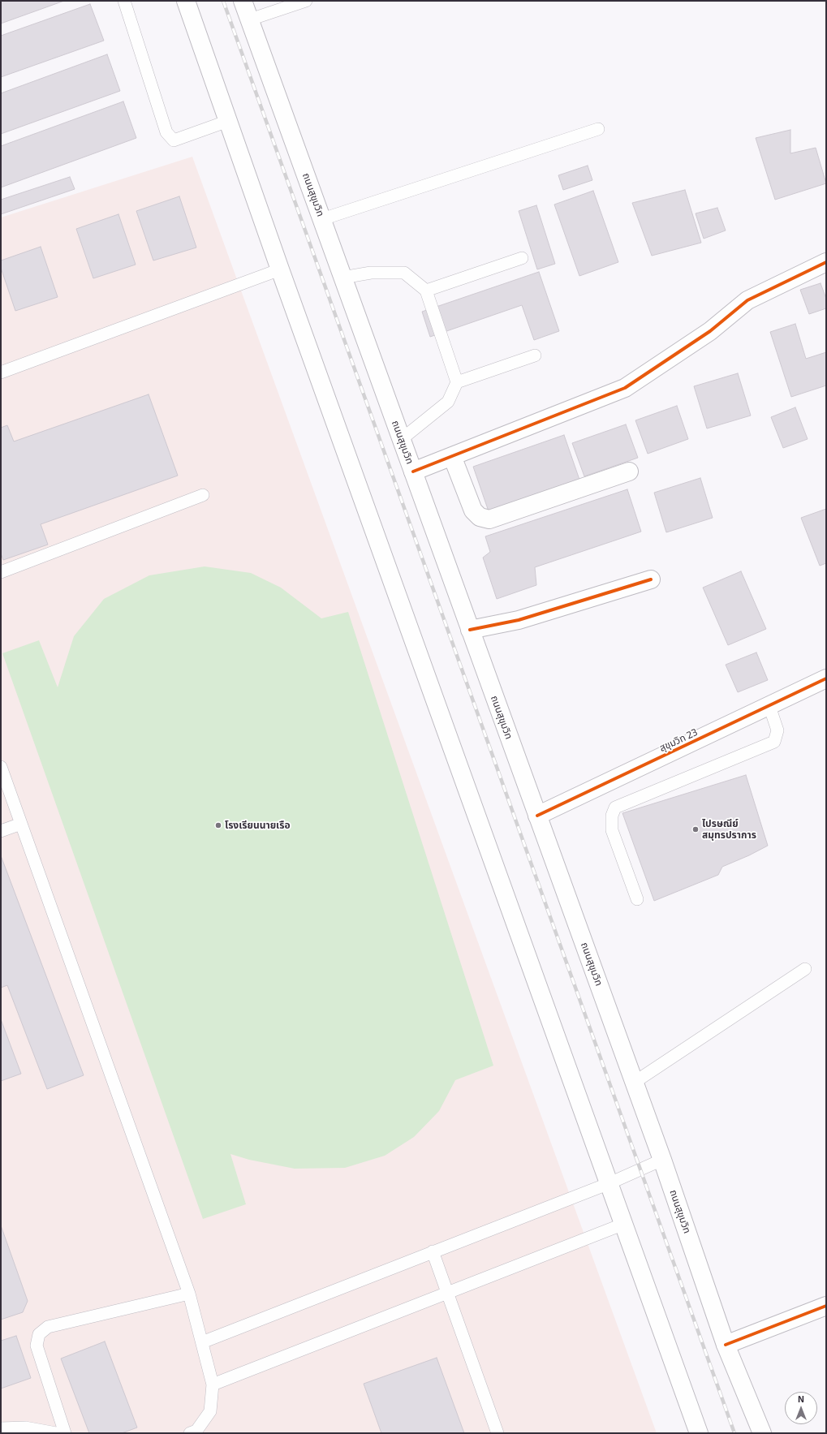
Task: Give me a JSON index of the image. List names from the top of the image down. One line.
{"streets":{"main road":["ถนนสุขุมวิท","สุขุมวิท 23"]},"crossings":[["ถนนสุขุมวิท","สุขุมวิท 23"]],"places":["โรงเรียนนายเรือ","ไปรษณีย์ สมุทรปราการ"],"north":"top"}
